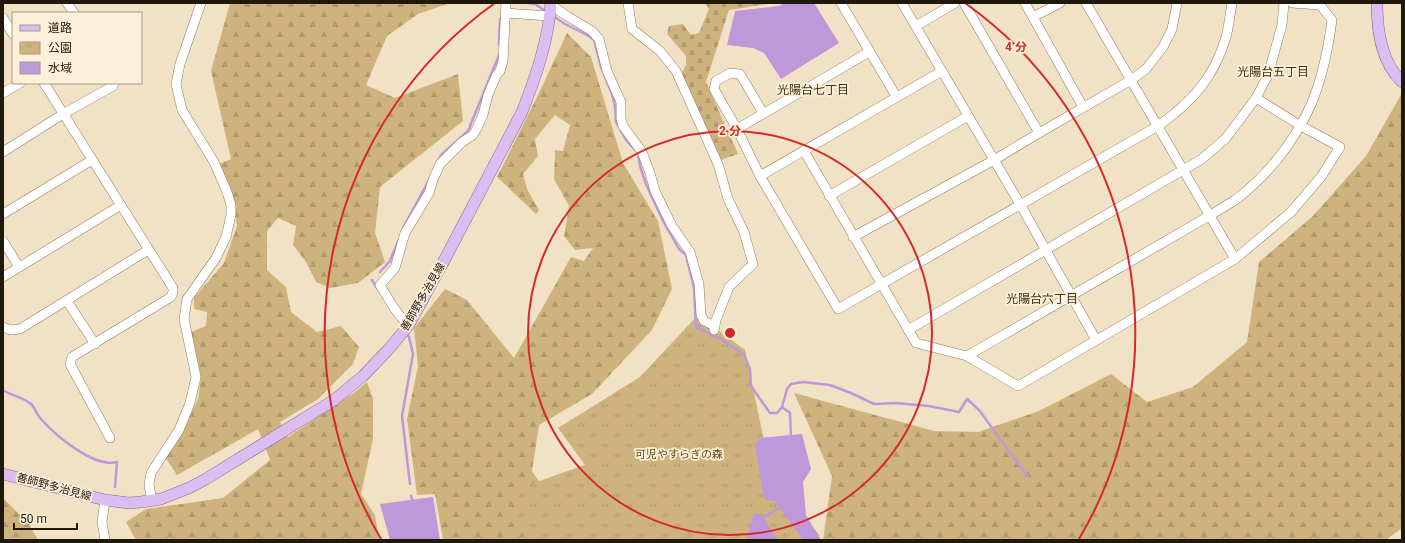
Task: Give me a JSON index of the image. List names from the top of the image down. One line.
{"streets":{"main road":["善師野多治見線"]},"districts":["光陽台五丁目","光陽台七丁目","光陽台六丁目"],"parks":["可児やすらぎの森"],"legend":["道路","公園","水域"],"scale_bar":"50 m","rings":["4 分","2 分"]}
